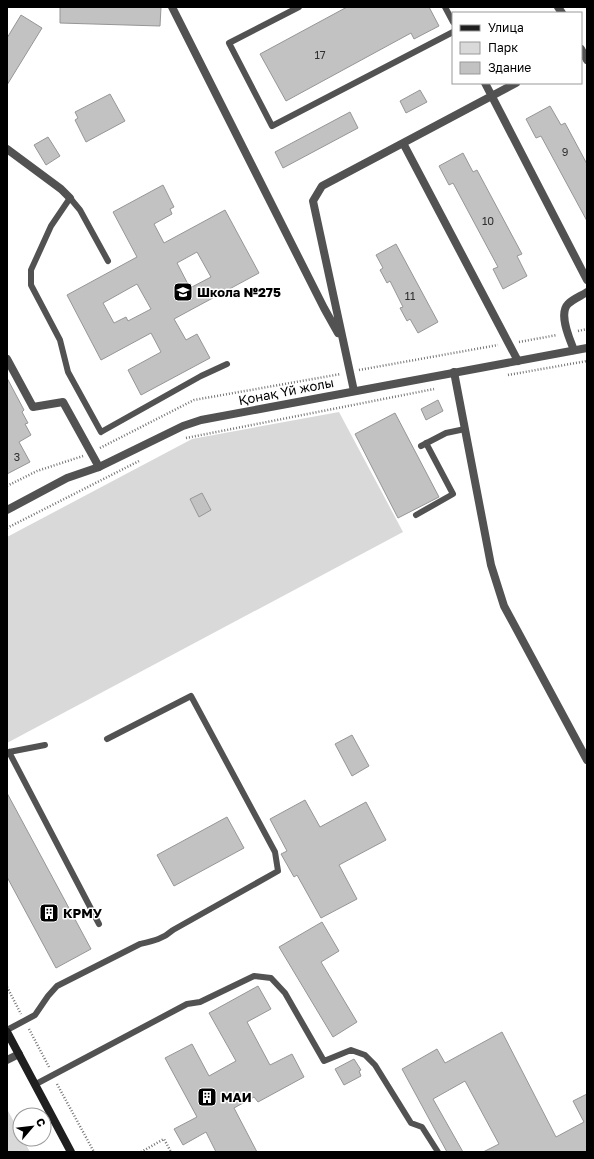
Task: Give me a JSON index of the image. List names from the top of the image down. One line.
{"streets":{"street":["Қонақ Үй жолы"]},"places":{"school or university":["Школа №275"],"building":["КРМУ","МАИ"]},"house_numbers":["17","9","10","11","3"],"legend":["Улица","Парк","Здание"],"north":"top right"}
